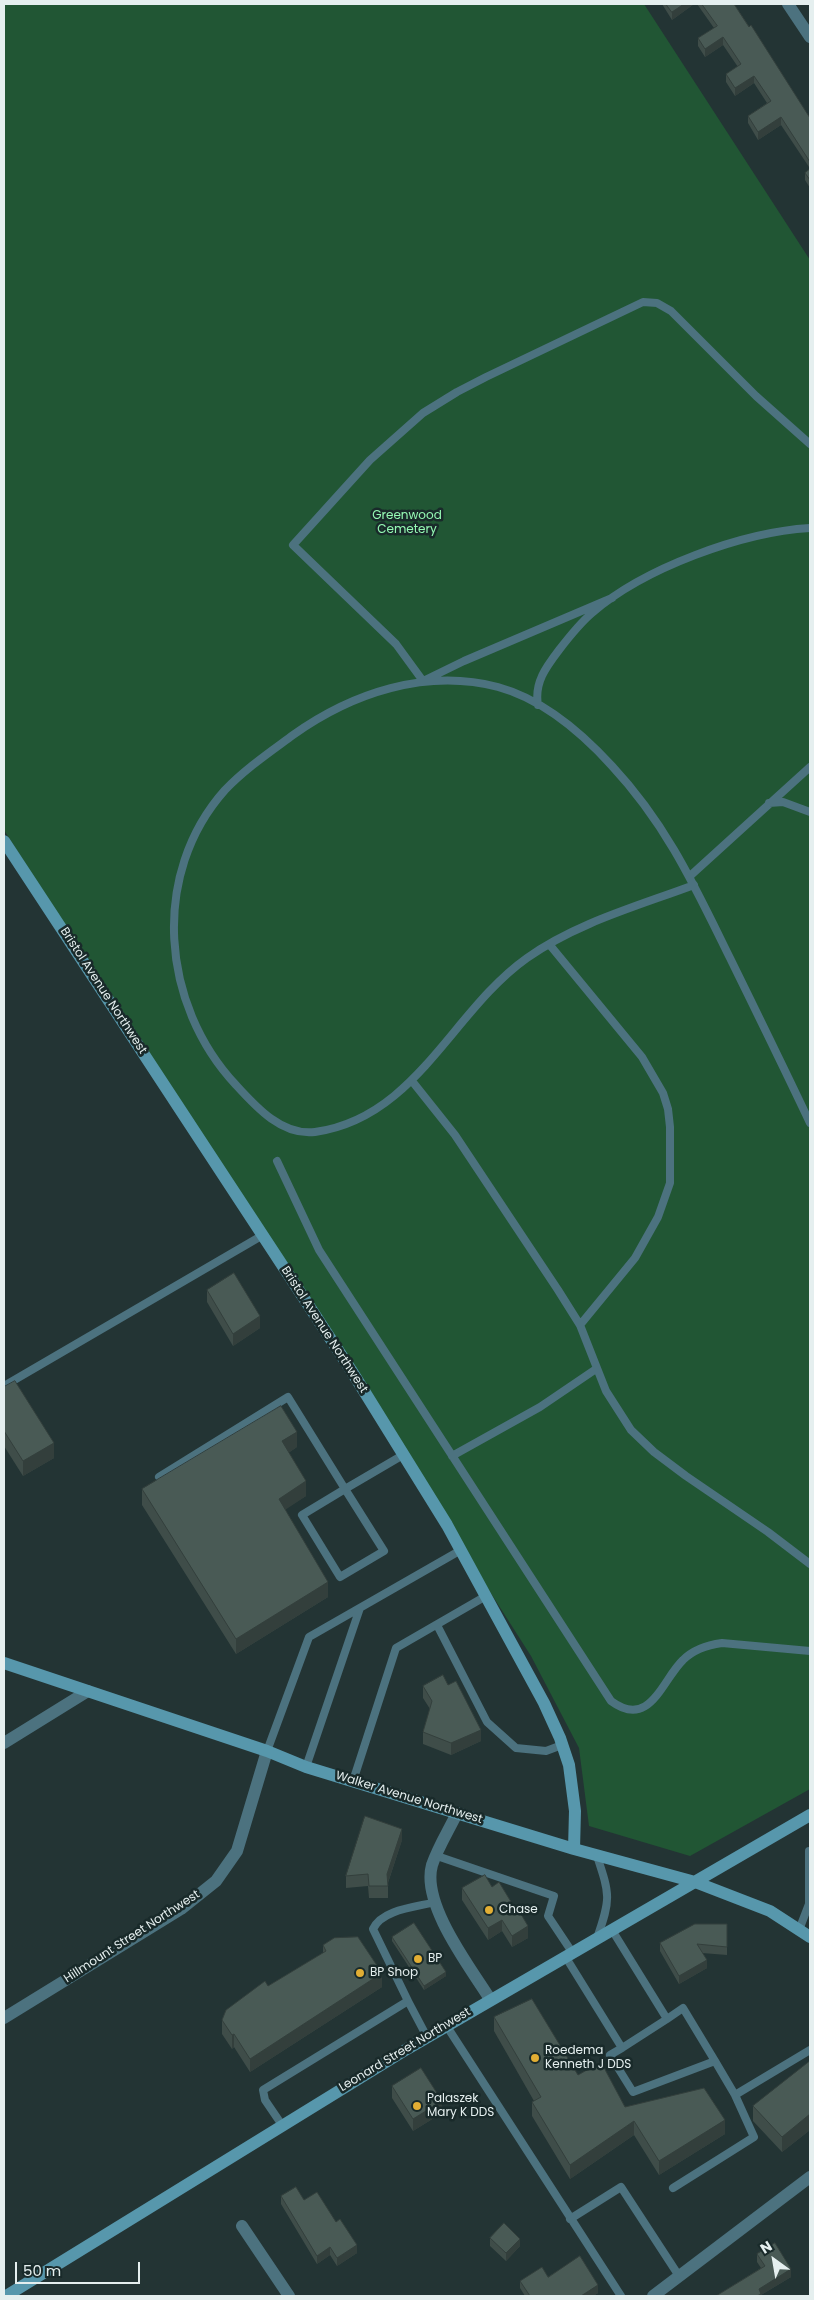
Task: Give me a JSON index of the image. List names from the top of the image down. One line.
{"streets":{"main road":["Bristol Avenue Northwest","Walker Avenue Northwest","Leonard Street Northwest"],"street":["Hillmount Street Northwest"]},"crossings":[["Bristol Avenue Northwest","Walker Avenue Northwest"],["Walker Avenue Northwest","Hillmount Street Northwest"],["Walker Avenue Northwest","Leonard Street Northwest"]],"parks":["Greenwood Cemetery"],"places":["Chase","BP","BP Shop","Roedema Kenneth J DDS","Palaszek Mary K DDS"],"scale_bar":"50 m","north":"top left"}
